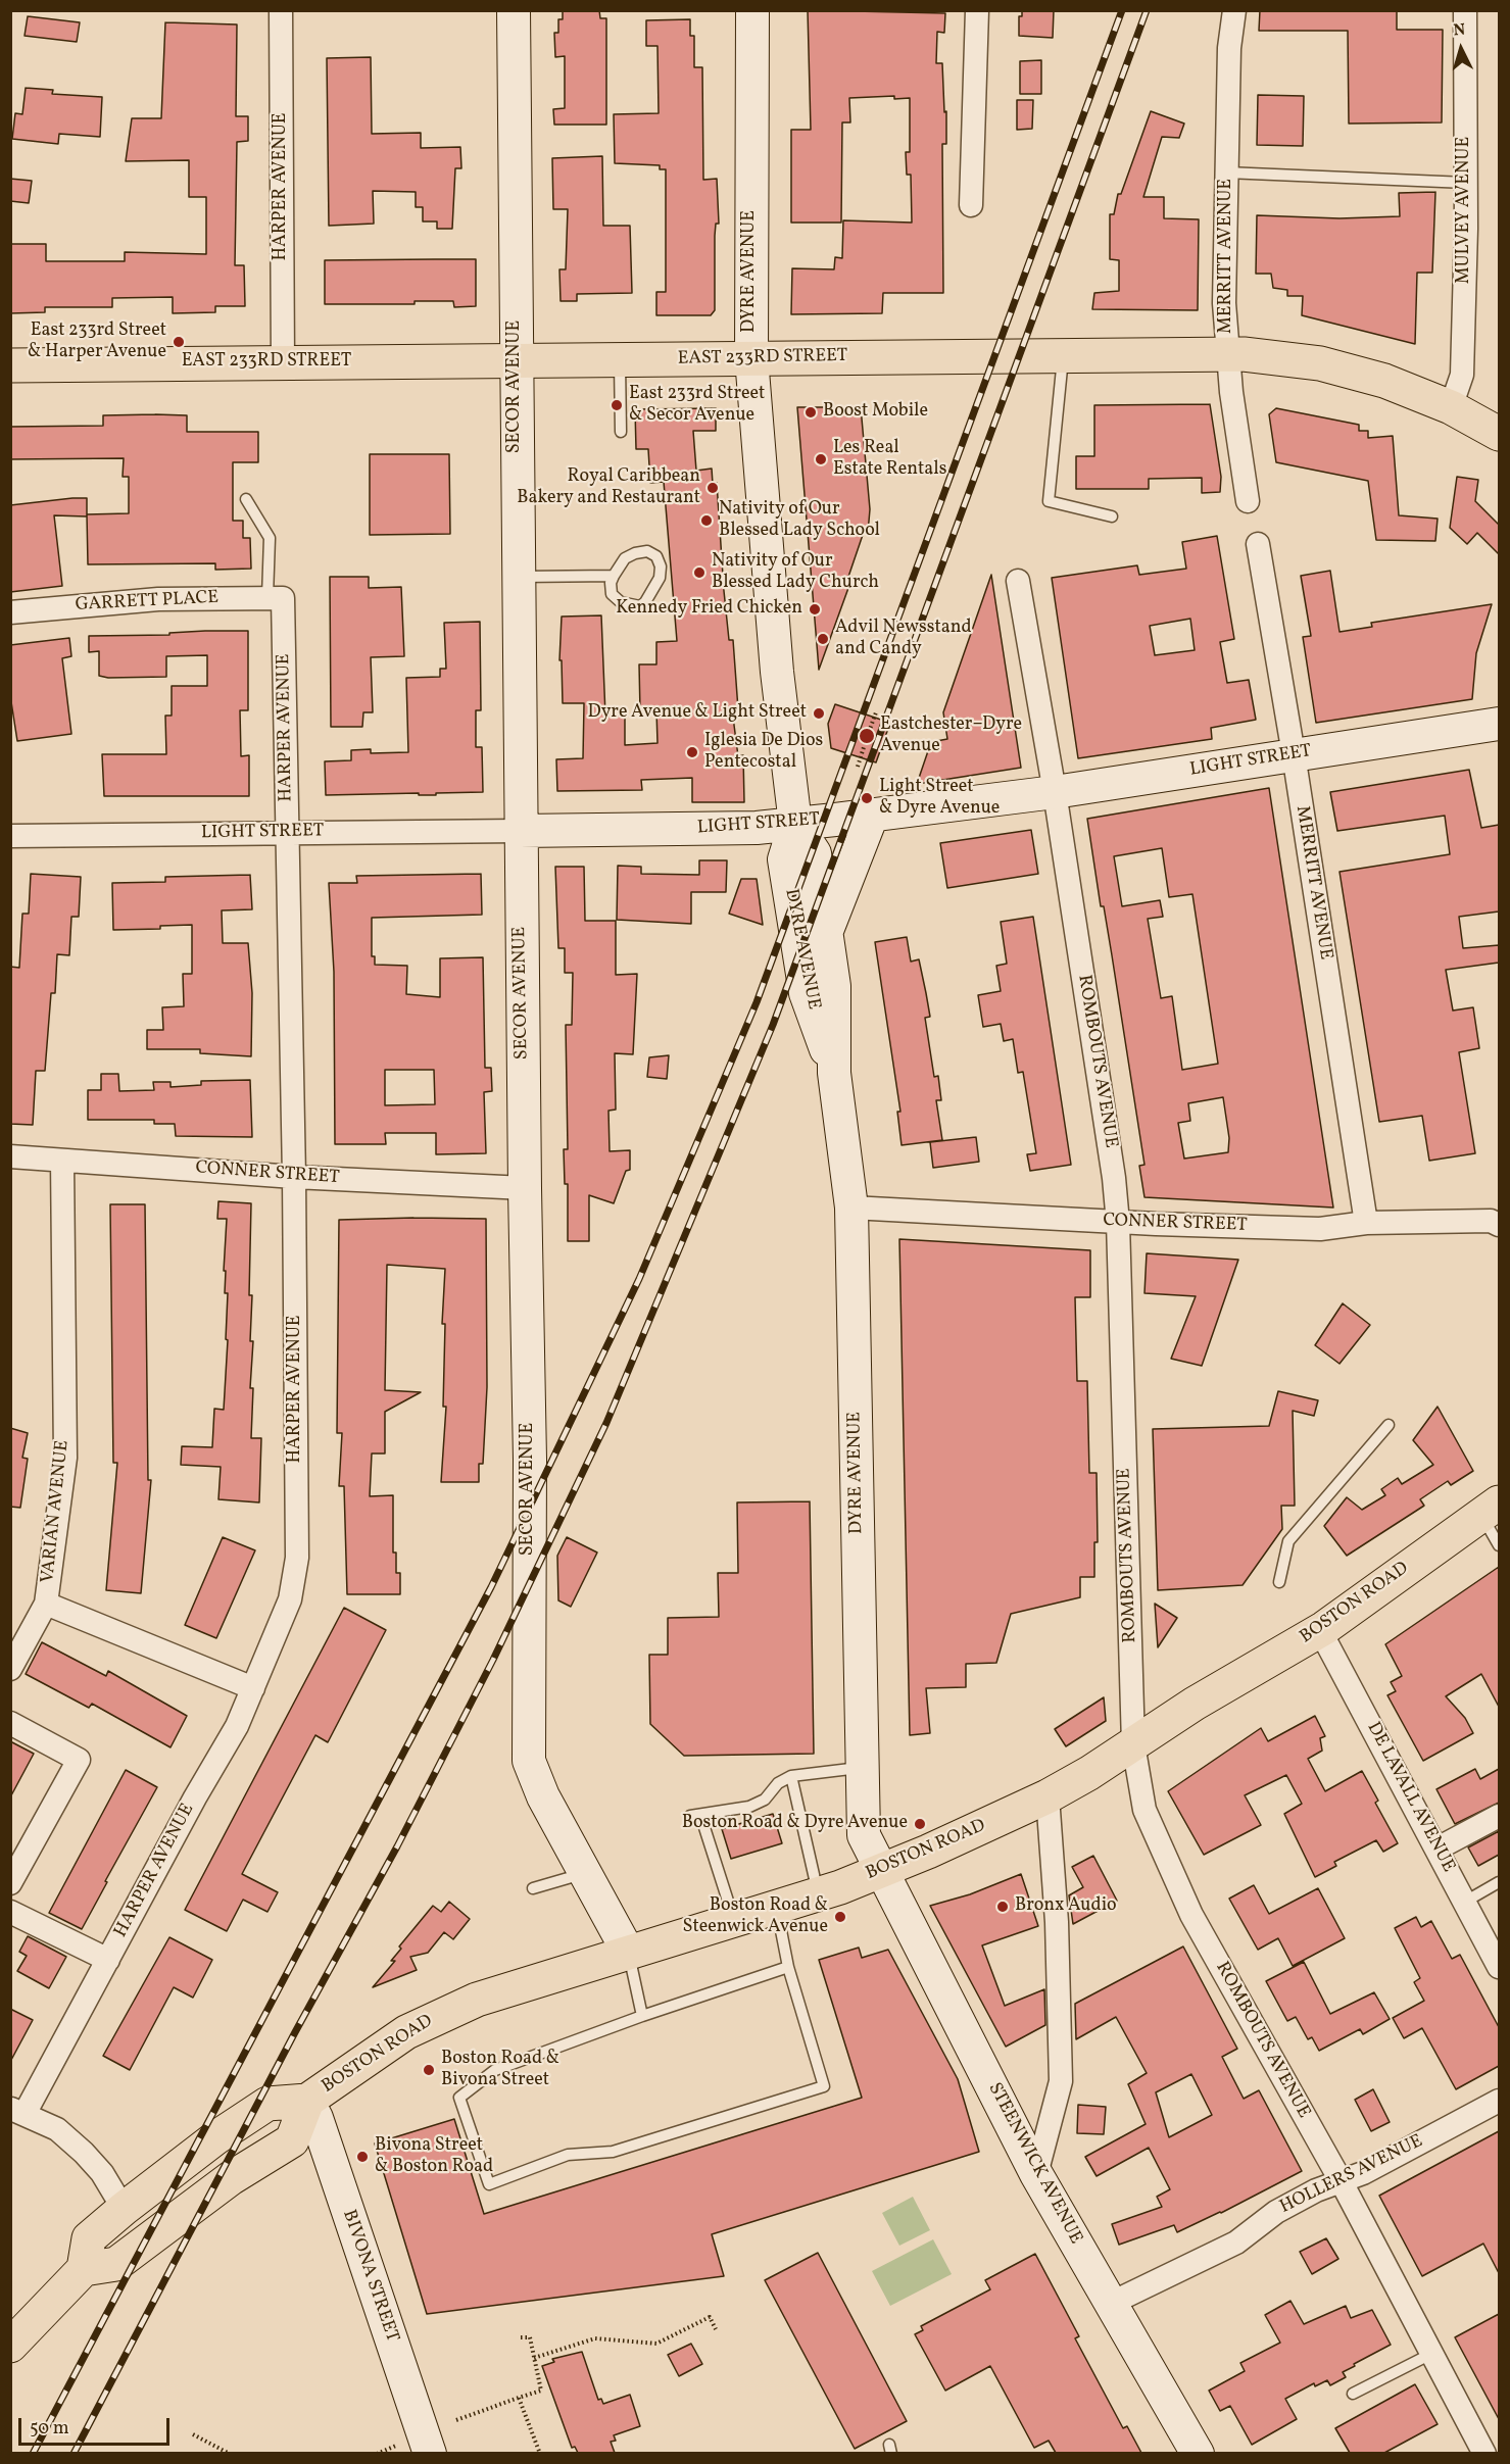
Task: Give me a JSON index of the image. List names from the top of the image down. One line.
{"streets":{"main road":["EAST 233RD STREET","BOSTON ROAD"],"street":["HARPER AVENUE","MULVEY AVENUE","MERRITT AVENUE","DYRE AVENUE","SECOR AVENUE","GARRETT PLACE","LIGHT STREET","ROMBOUTS AVENUE","CONNER STREET","VARIAN AVENUE","DE LAVALL AVENUE","STEENWICK AVENUE","HOLLERS AVENUE","BIVONA STREET"]},"crossings":[["HARPER AVENUE","EAST 233RD STREET"],["HARPER AVENUE","GARRETT PLACE"],["HARPER AVENUE","LIGHT STREET"],["HARPER AVENUE","CONNER STREET"],["HARPER AVENUE","VARIAN AVENUE"],["MULVEY AVENUE","EAST 233RD STREET"],["MERRITT AVENUE","EAST 233RD STREET"],["MERRITT AVENUE","LIGHT STREET"],["MERRITT AVENUE","CONNER STREET"],["DYRE AVENUE","EAST 233RD STREET"],["DYRE AVENUE","LIGHT STREET"],["DYRE AVENUE","CONNER STREET"],["DYRE AVENUE","BOSTON ROAD"],["DYRE AVENUE","STEENWICK AVENUE"],["EAST 233RD STREET","SECOR AVENUE"],["SECOR AVENUE","LIGHT STREET"],["SECOR AVENUE","CONNER STREET"],["SECOR AVENUE","BOSTON ROAD"],["LIGHT STREET","ROMBOUTS AVENUE"],["ROMBOUTS AVENUE","CONNER STREET"],["ROMBOUTS AVENUE","BOSTON ROAD"],["ROMBOUTS AVENUE","HOLLERS AVENUE"],["CONNER STREET","VARIAN AVENUE"],["BOSTON ROAD","DE LAVALL AVENUE"],["BOSTON ROAD","STEENWICK AVENUE"],["BOSTON ROAD","BIVONA STREET"],["STEENWICK AVENUE","HOLLERS AVENUE"]],"places":["East 233rd Street & Harper Avenue","East 233rd Street & Secor Avenue","Boost Mobile","Les Real Estate Rentals","Royal Caribbean Bakery and Restaurant","Nativity of Our Blessed Lady School","Nativity of Our Blessed Lady Church","Kennedy Fried Chicken","Advil Newsstand and Candy","Dyre Avenue & Light Street","Eastchester–Dyre Avenue","Iglesia De Dios Pentecostal","Light Street & Dyre Avenue","Boston Road & Dyre Avenue","Bronx Audio","Boston Road & Steenwick Avenue","Boston Road & Bivona Street","Bivona Street & Boston Road"],"scale_bar":"50 m","north":"top"}
